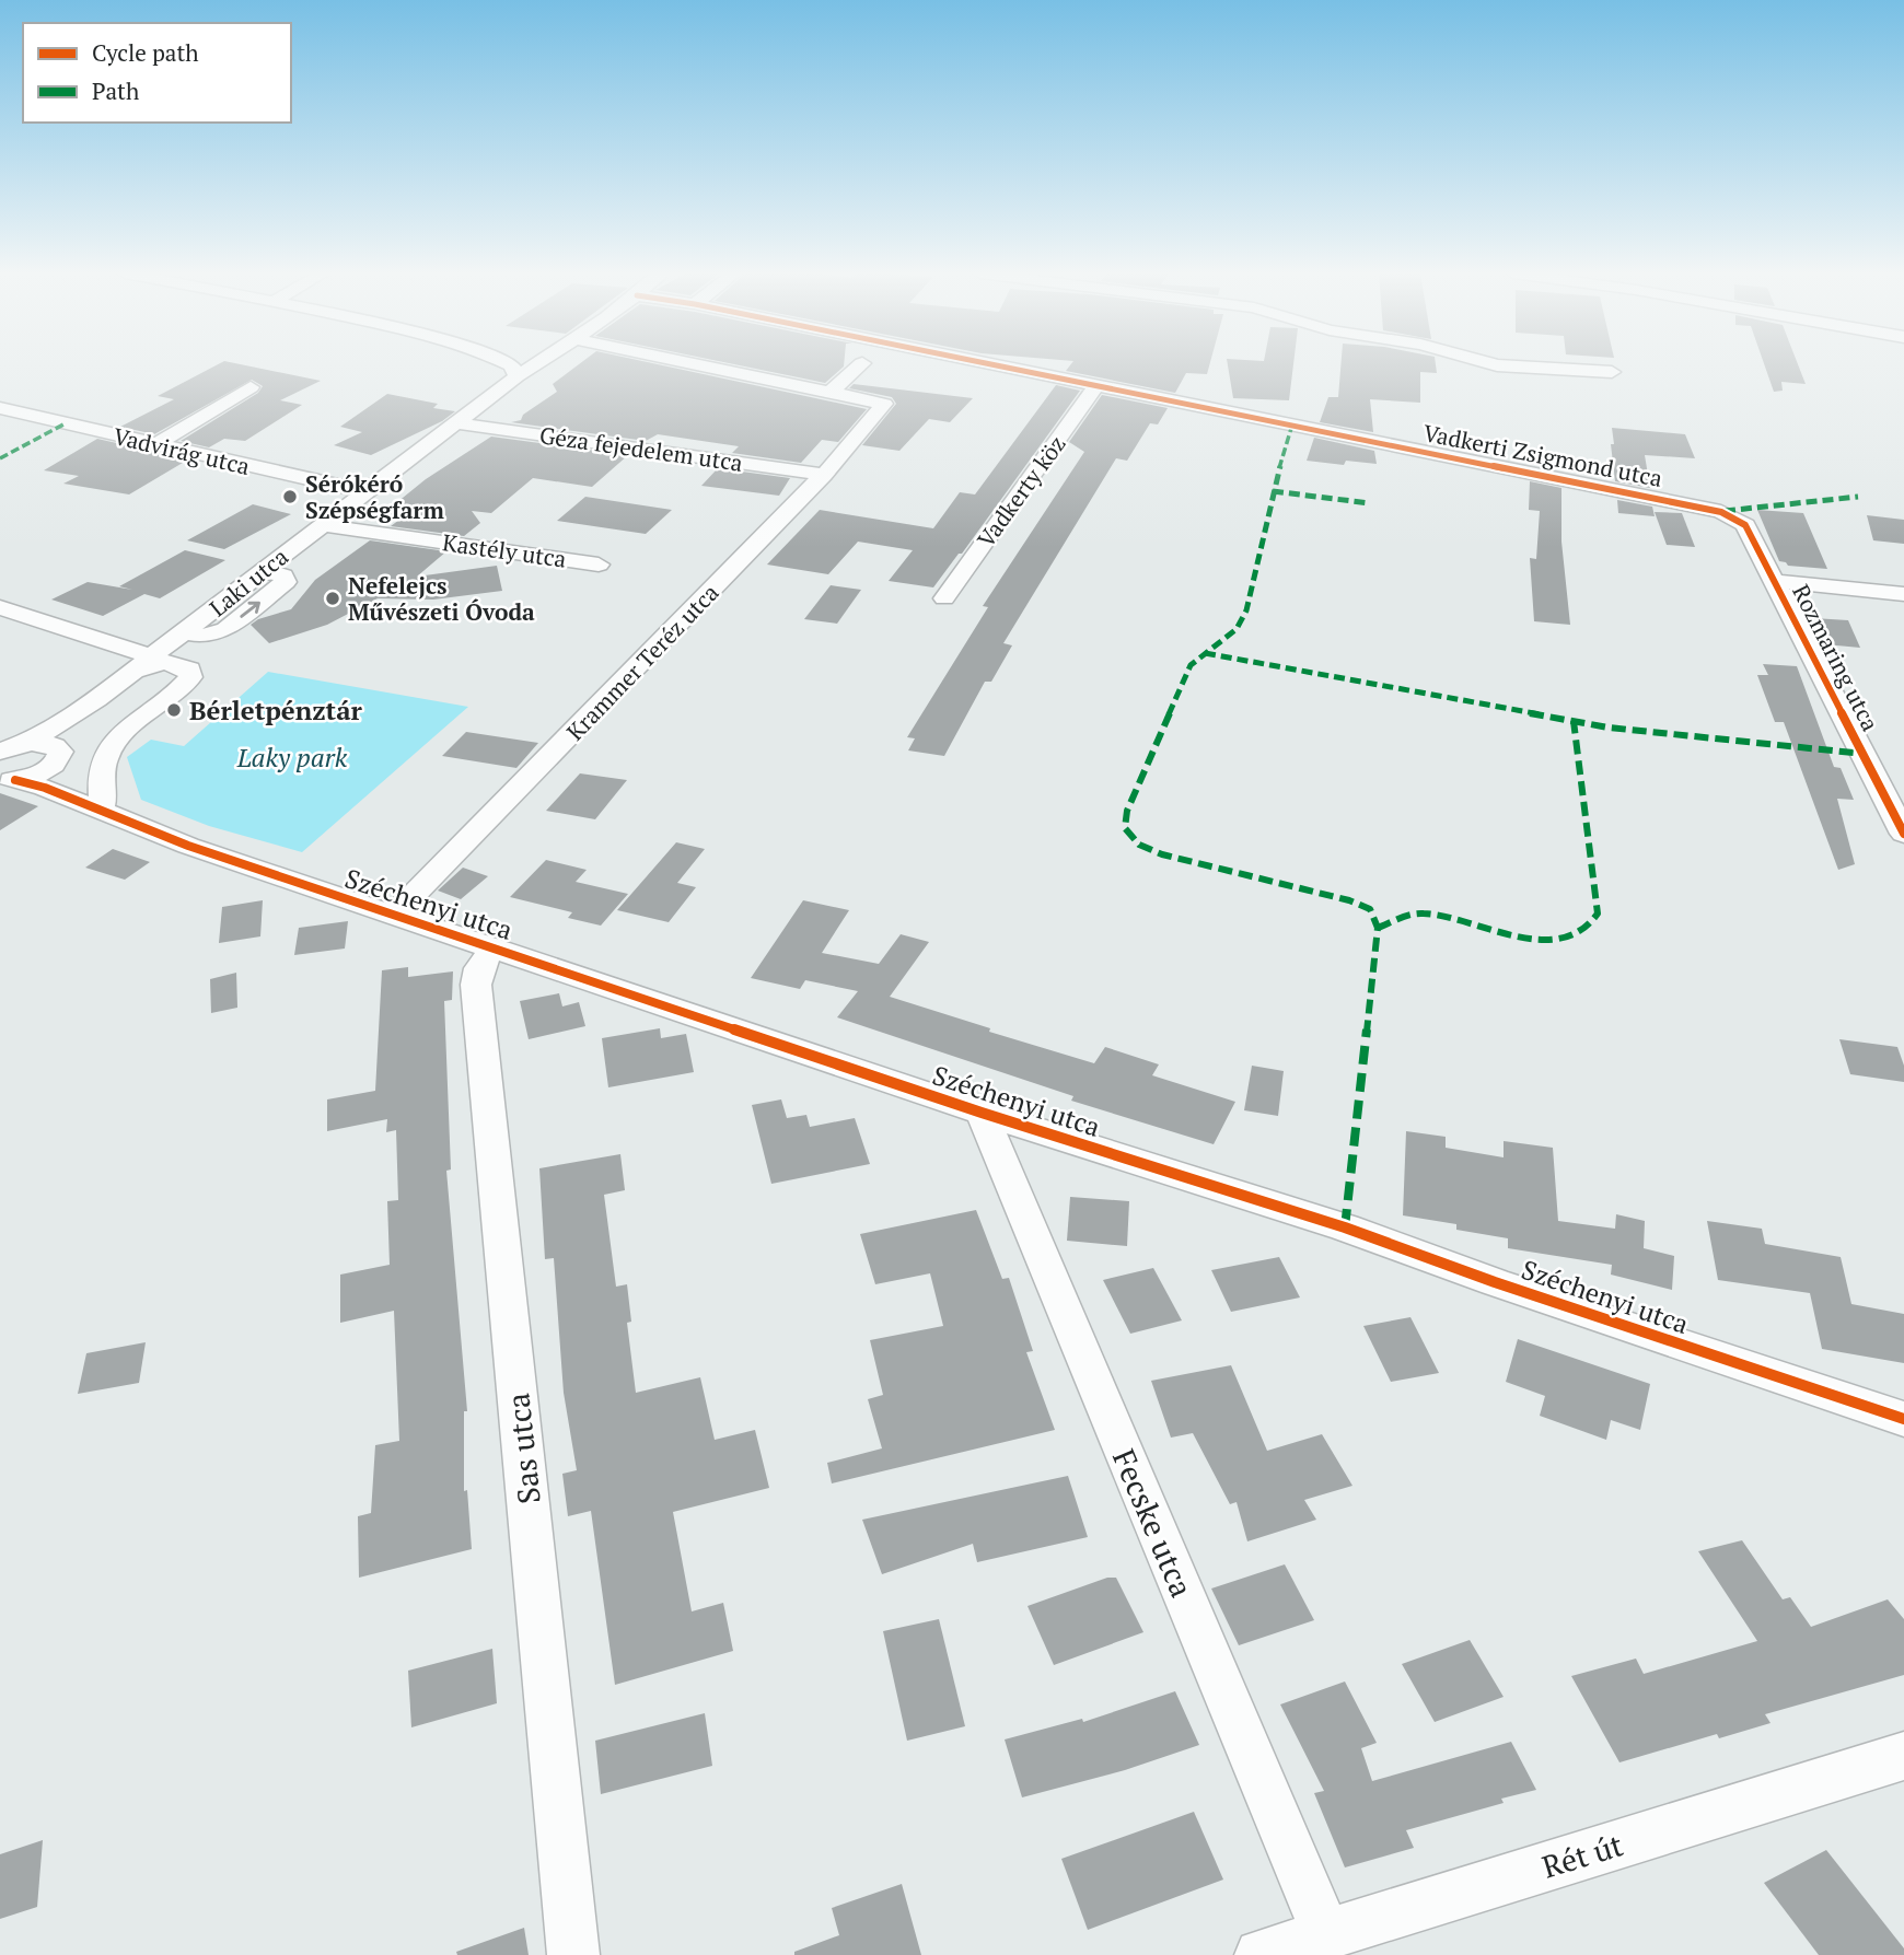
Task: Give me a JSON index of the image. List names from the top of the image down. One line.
{"streets":{"street":["Géza fejedelem utca","Vadvirág utca","Vadkerti Zsigmond utca","Vadkerty köz","Kastély utca","Laki utca","Rozmaring utca","Krammer Teréz utca","Széchenyi utca","Sas utca","Fecske utca","Rét út"]},"crossings":[["Géza fejedelem utca","Laki utca"],["Géza fejedelem utca","Krammer Teréz utca"],["Vadvirág utca","Laki utca"],["Vadkerti Zsigmond utca","Vadkerty köz"],["Vadkerti Zsigmond utca","Rozmaring utca"],["Kastély utca","Laki utca"],["Laki utca","Széchenyi utca"],["Krammer Teréz utca","Széchenyi utca"],["Széchenyi utca","Sas utca"],["Széchenyi utca","Fecske utca"],["Fecske utca","Rét út"]],"parks":["Laky park"],"places":["Sérókéró Szépségfarm","Nefelejcs Művészeti Óvoda","Bérletpénztár"],"legend":["Cycle path","Path"]}
